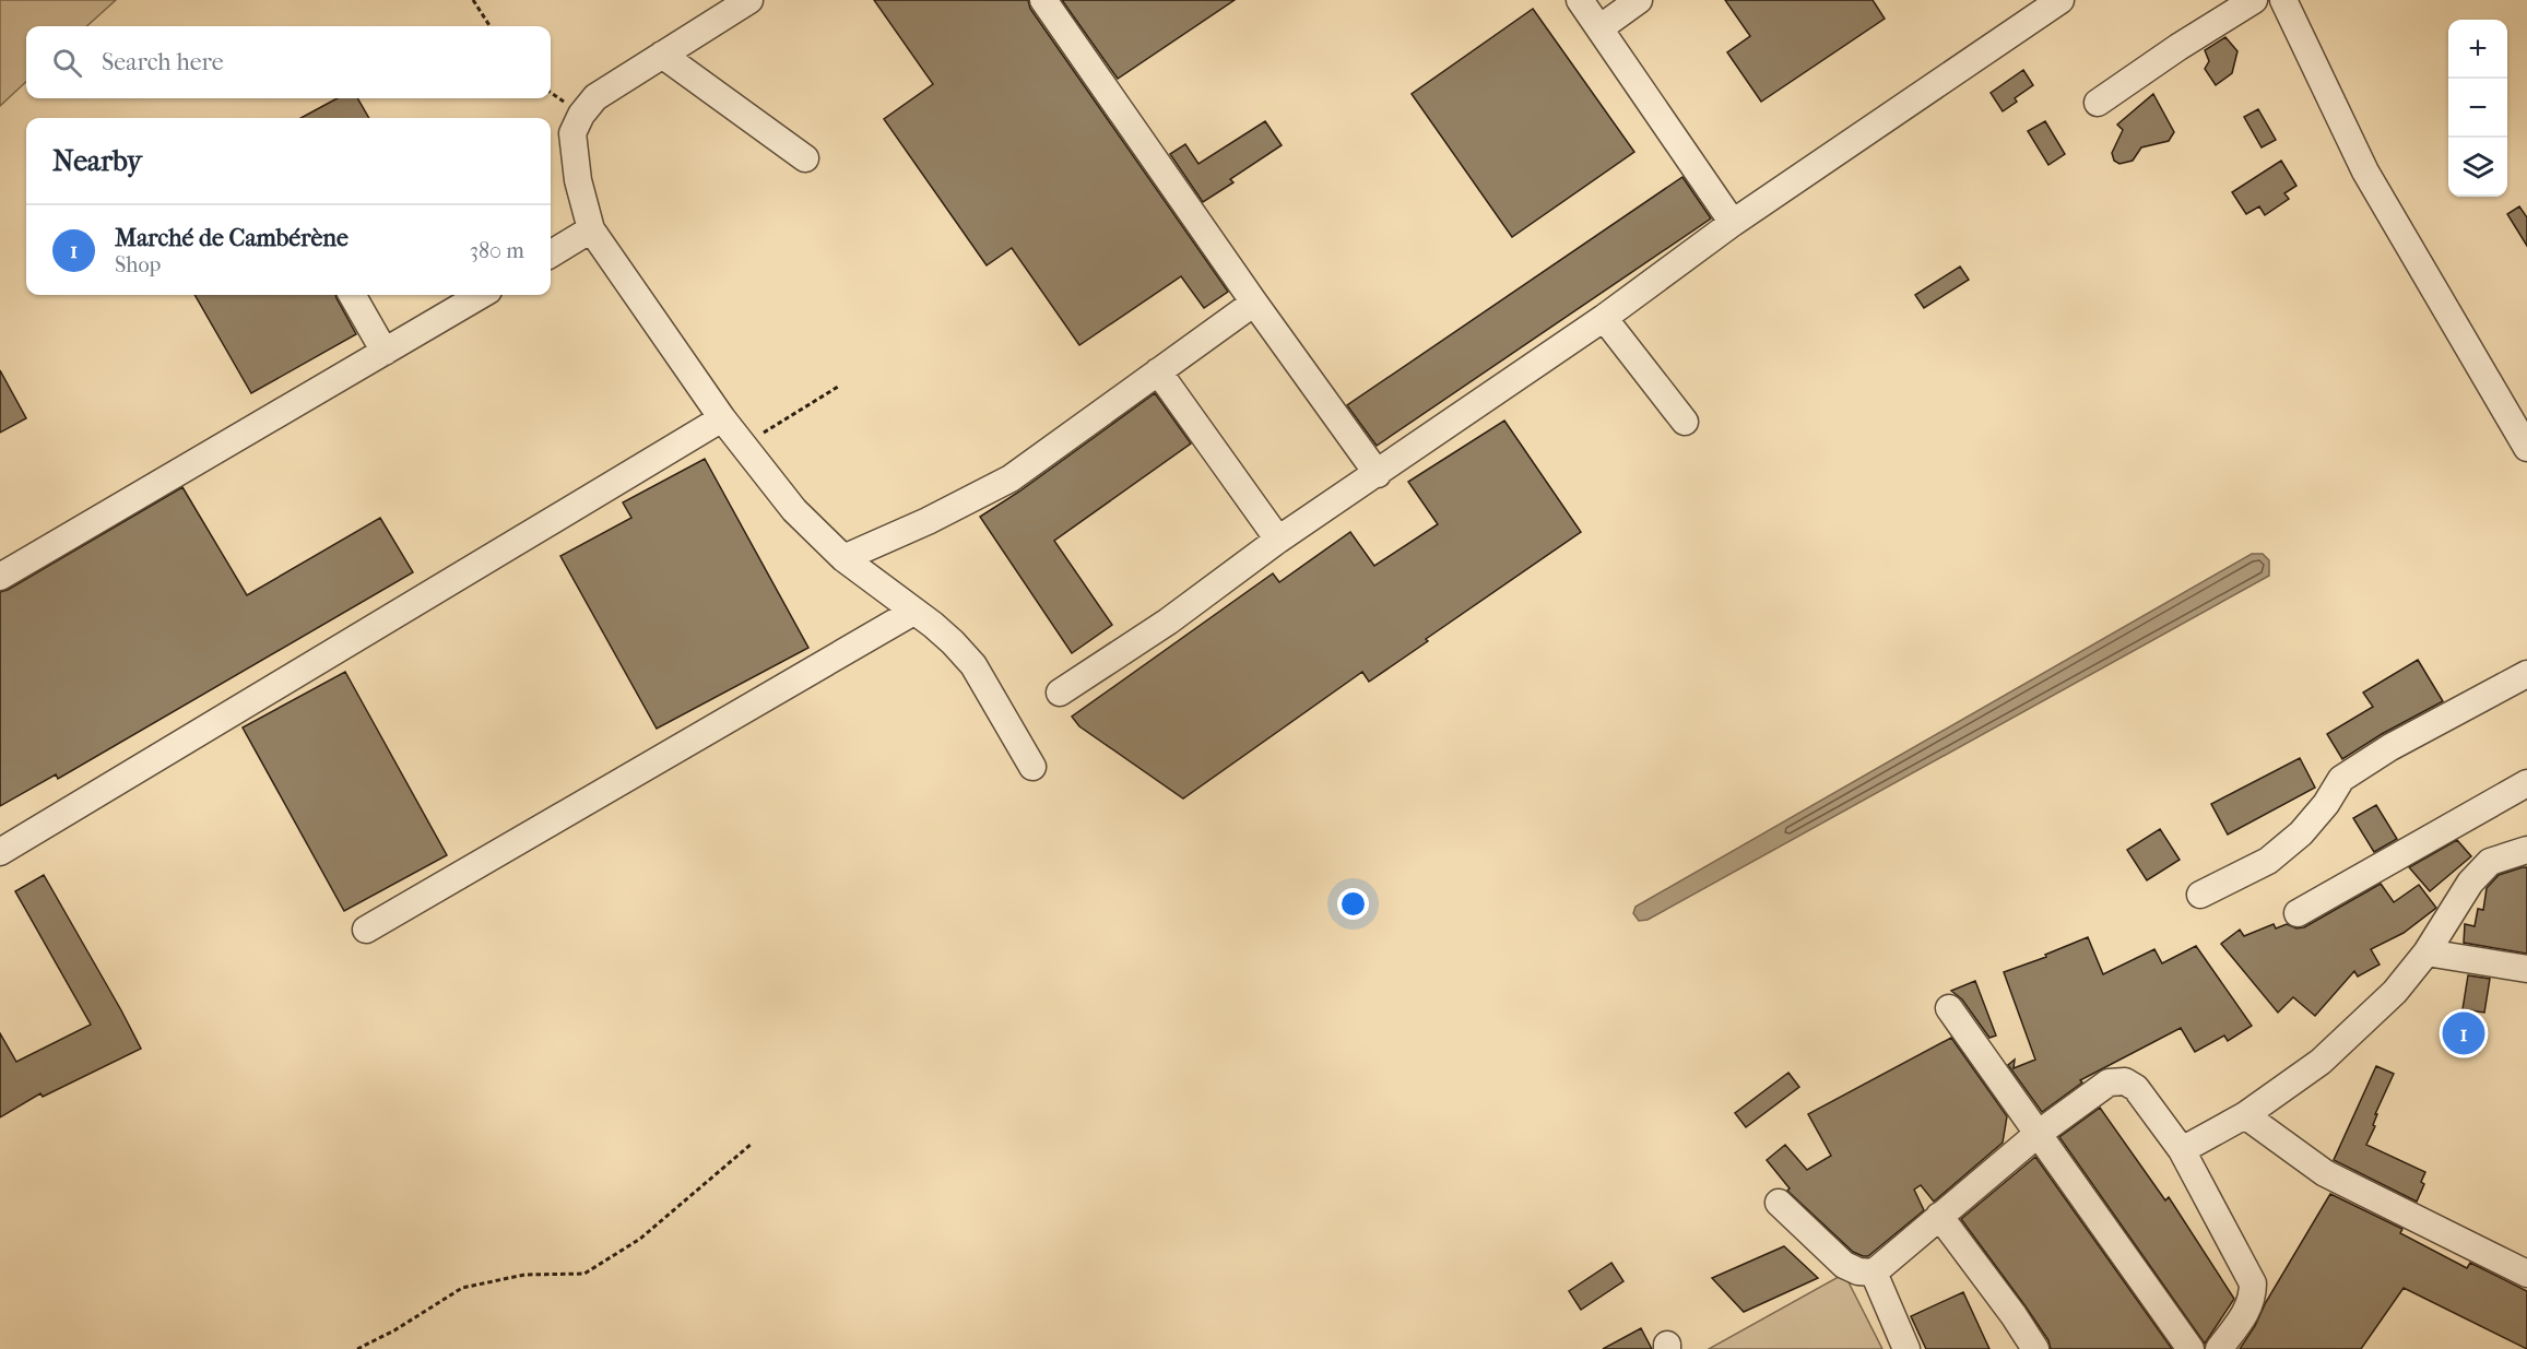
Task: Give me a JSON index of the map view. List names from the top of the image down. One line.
{"page":{"map_buttons":["+","−"],"search":"Search here","heading":"Nearby","list":[{"mark":"1","name":"Marché de Cambérène","note":"Shop","value":"380 m"}],"pins":"1"}}
